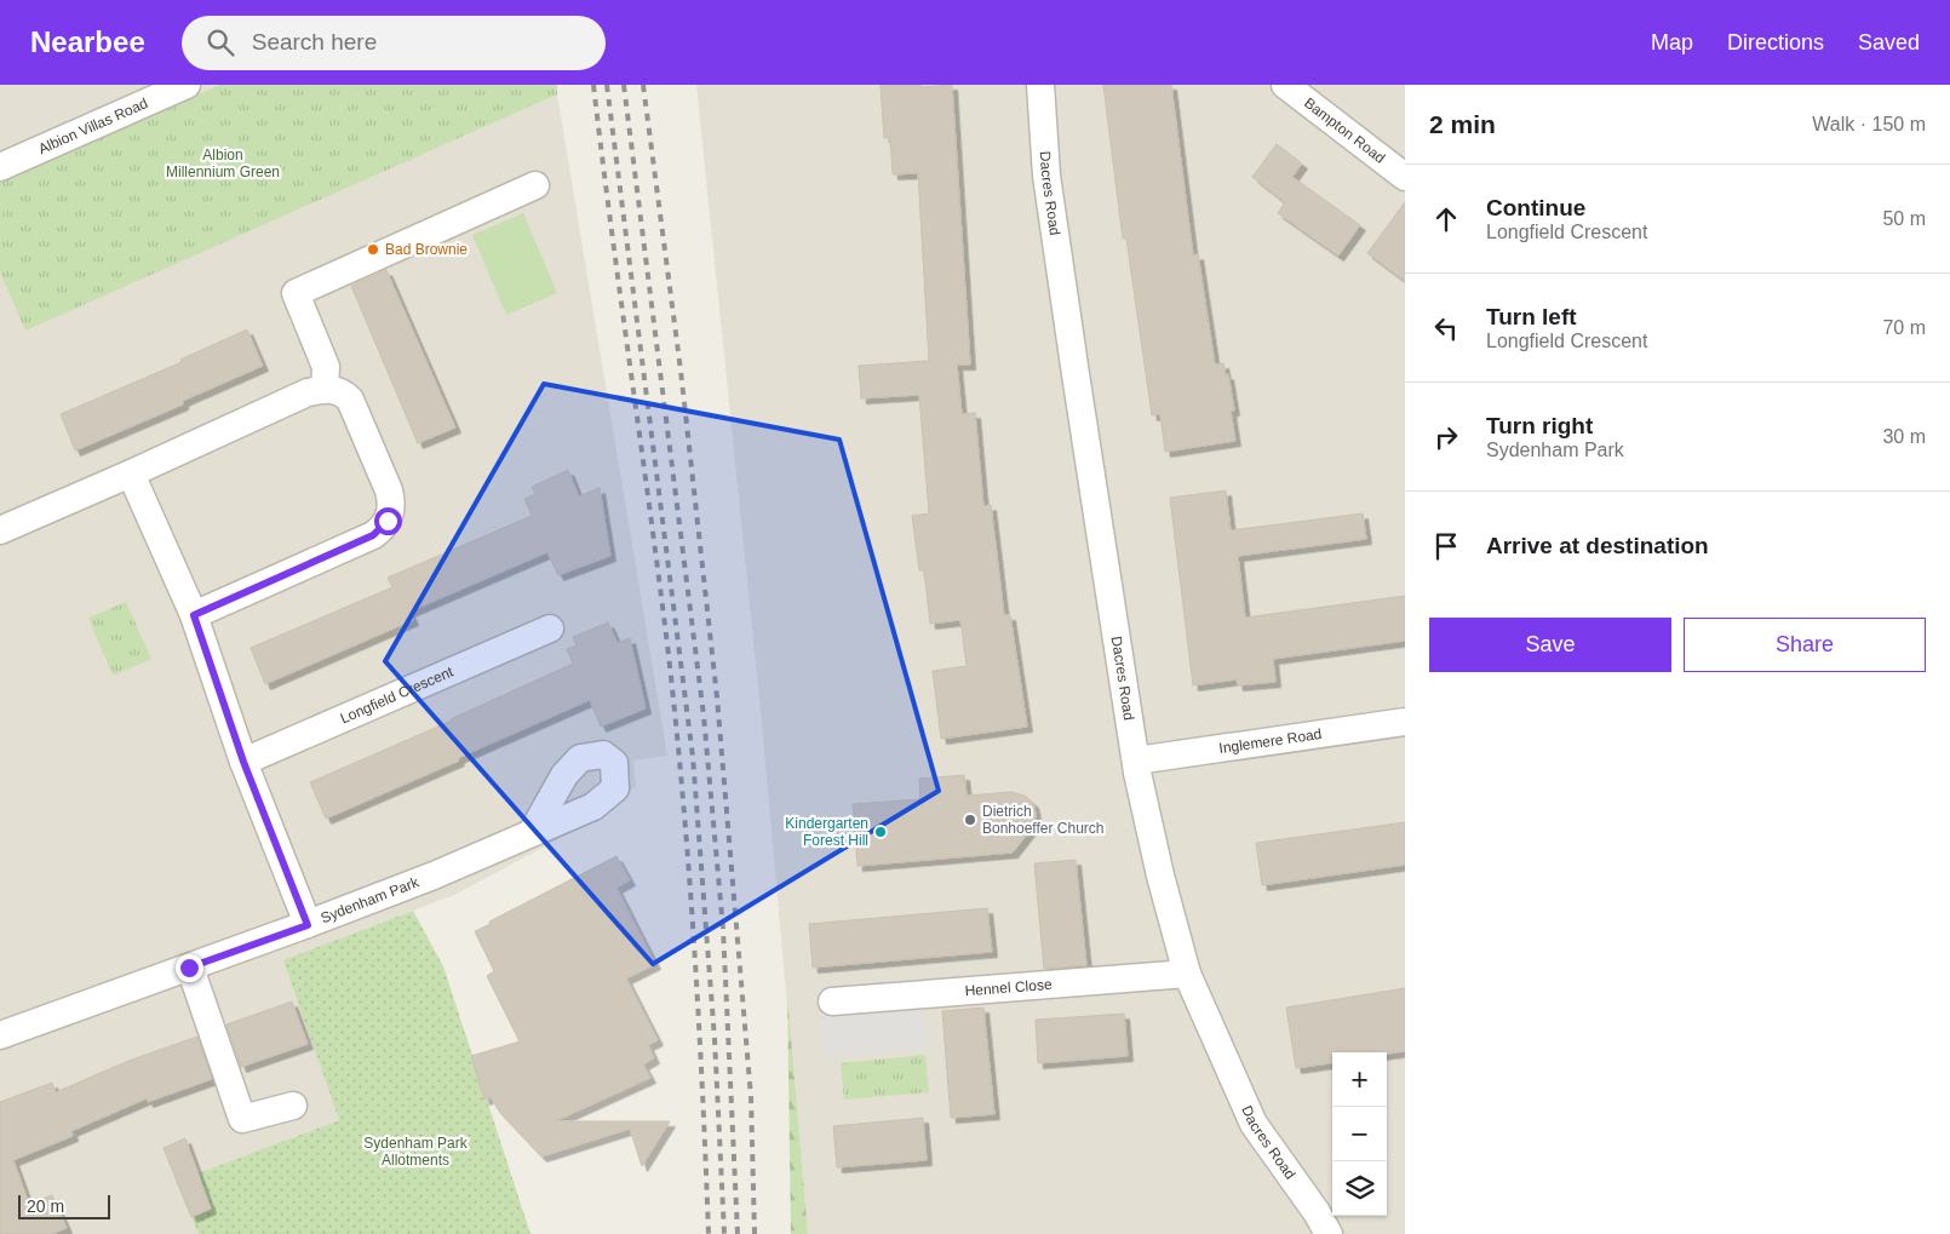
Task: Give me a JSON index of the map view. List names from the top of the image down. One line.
{"streets":{"street":["Albion Villas Road","Bampton Road","Dacres Road","Longfield Crescent","Inglemere Road","Sydenham Park","Hennel Close"]},"crossings":[["Dacres Road","Inglemere Road"],["Dacres Road","Hennel Close"]],"parks":["Albion Millennium Green","Sydenham Park Allotments"],"places":["Bad Brownie","Dietrich Bonhoeffer Church","Kindergarten Forest Hill"],"scale_bar":"20 m","page":{"header":"Nearbee","search":"Search here","nav":["Map","Directions","Saved"],"heading":["2 min","Walk · 150 m"],"list":[["Continue","Longfield Crescent","50 m"],["Turn left","Longfield Crescent","70 m"],["Turn right","Sydenham Park","30 m"],"Arrive at destination"],"buttons":["Save","Share"],"map_buttons":["+","−"],"scale":"20 m"}}
